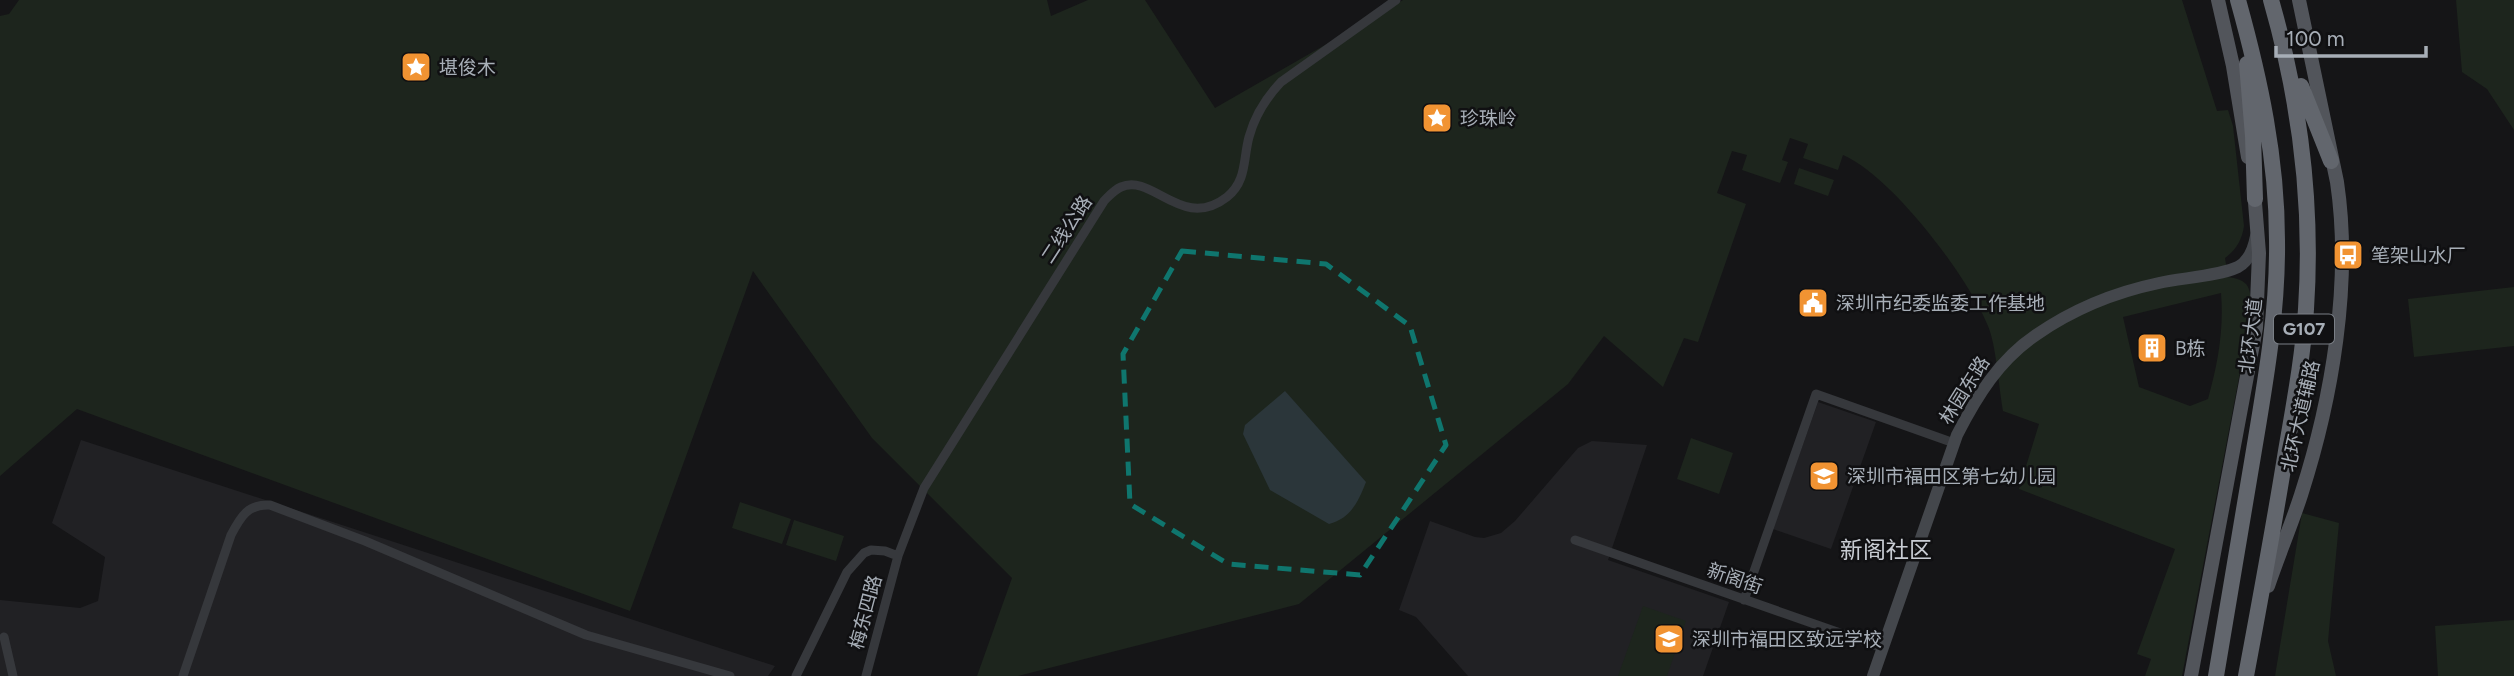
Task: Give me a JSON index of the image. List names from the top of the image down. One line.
{"streets":{"highway":["G107","北环大道"],"main road":["北环大道辅路"],"street":["二线公路","林园东路","新阁街","梅东四路"]},"crossings":[["二线公路","梅东四路"],["G107","北环大道辅路"],["林园东路","新阁街"]],"districts":["新阁社区"],"places":{"place":["堪俊木","珍珠岭"],"bus stop":["笔架山水厂"],"public building":["深圳市纪委监委工作基地"],"building":["B栋"],"school or university":["深圳市福田区第七幼儿园","深圳市福田区致远学校"]},"scale_bar":"100 m"}
